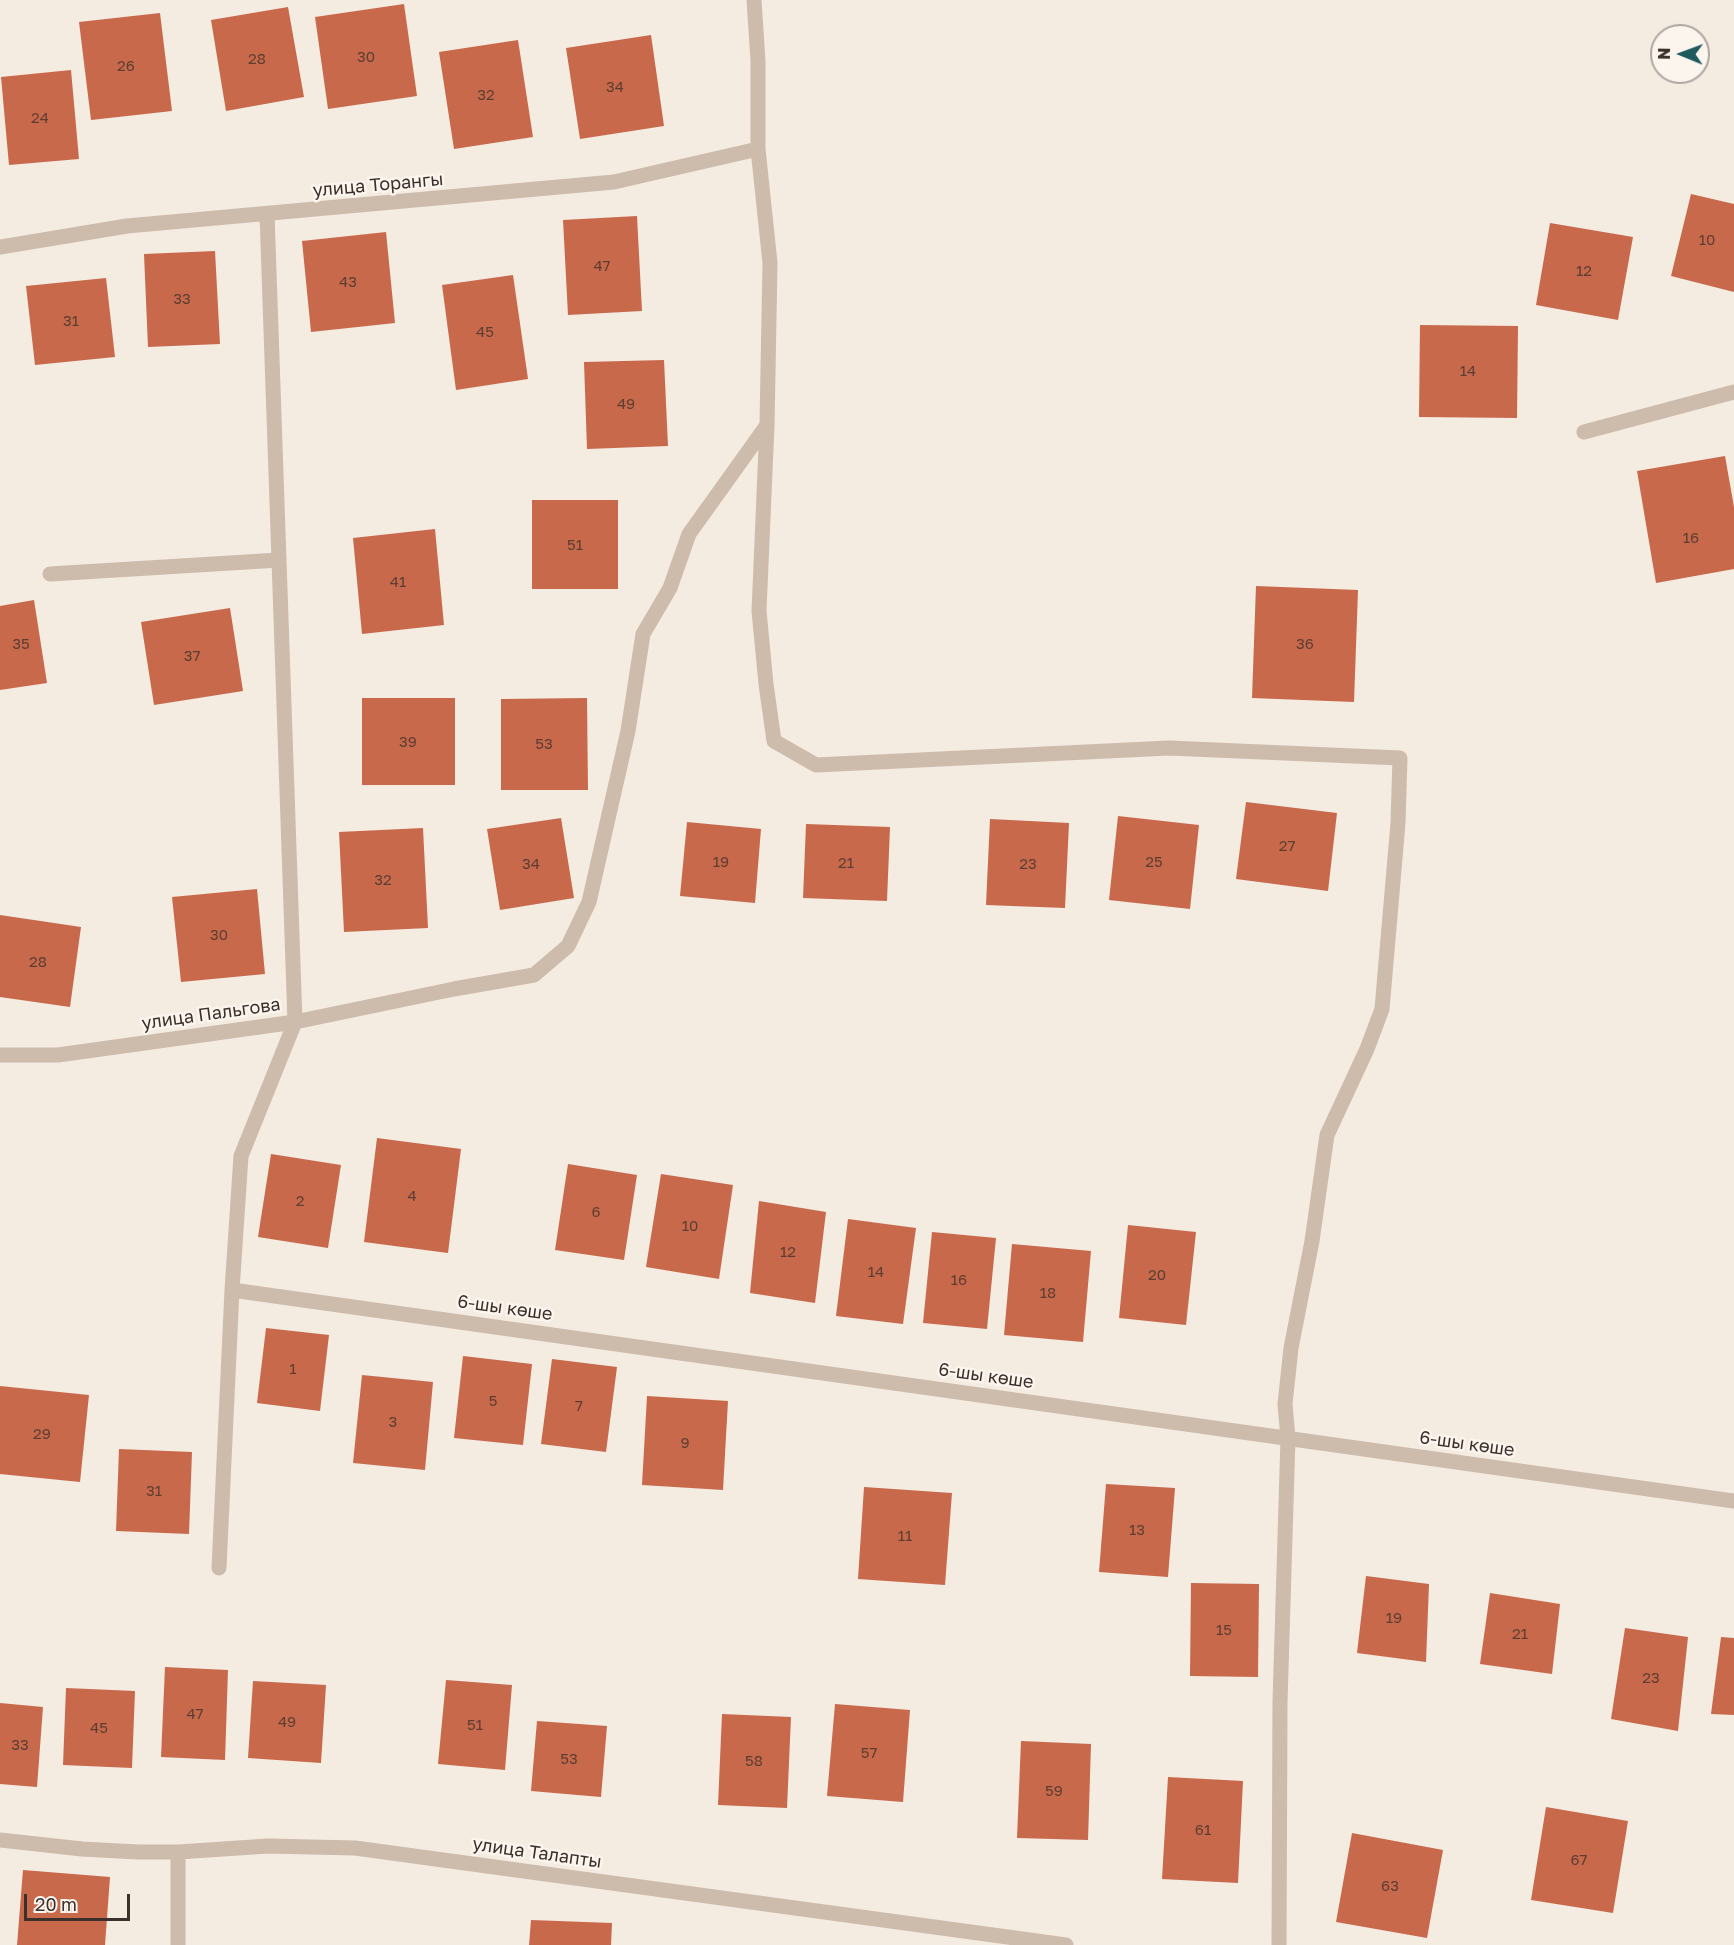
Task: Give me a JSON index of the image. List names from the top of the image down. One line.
{"streets":{"street":["улица Торангы","улица Пальгова","6-шы көше","улица Талапты"]},"crossings":[["улица Пальгова","6-шы көше"]],"house_numbers":["30","28","26","34","32","24","10","47","12","43","33","31","45","14","49","16","51","41","35","36","37","39","53","27","19","25","21","34","23","32","30","28","4","2","6","10","12","14","20","16","18","1","5","7","3","29","9","31","13","11","19","15","21","23","47","49","51","45","33","57","53","58","59","61","67","63"],"scale_bar":"20 m","north":"left"}
